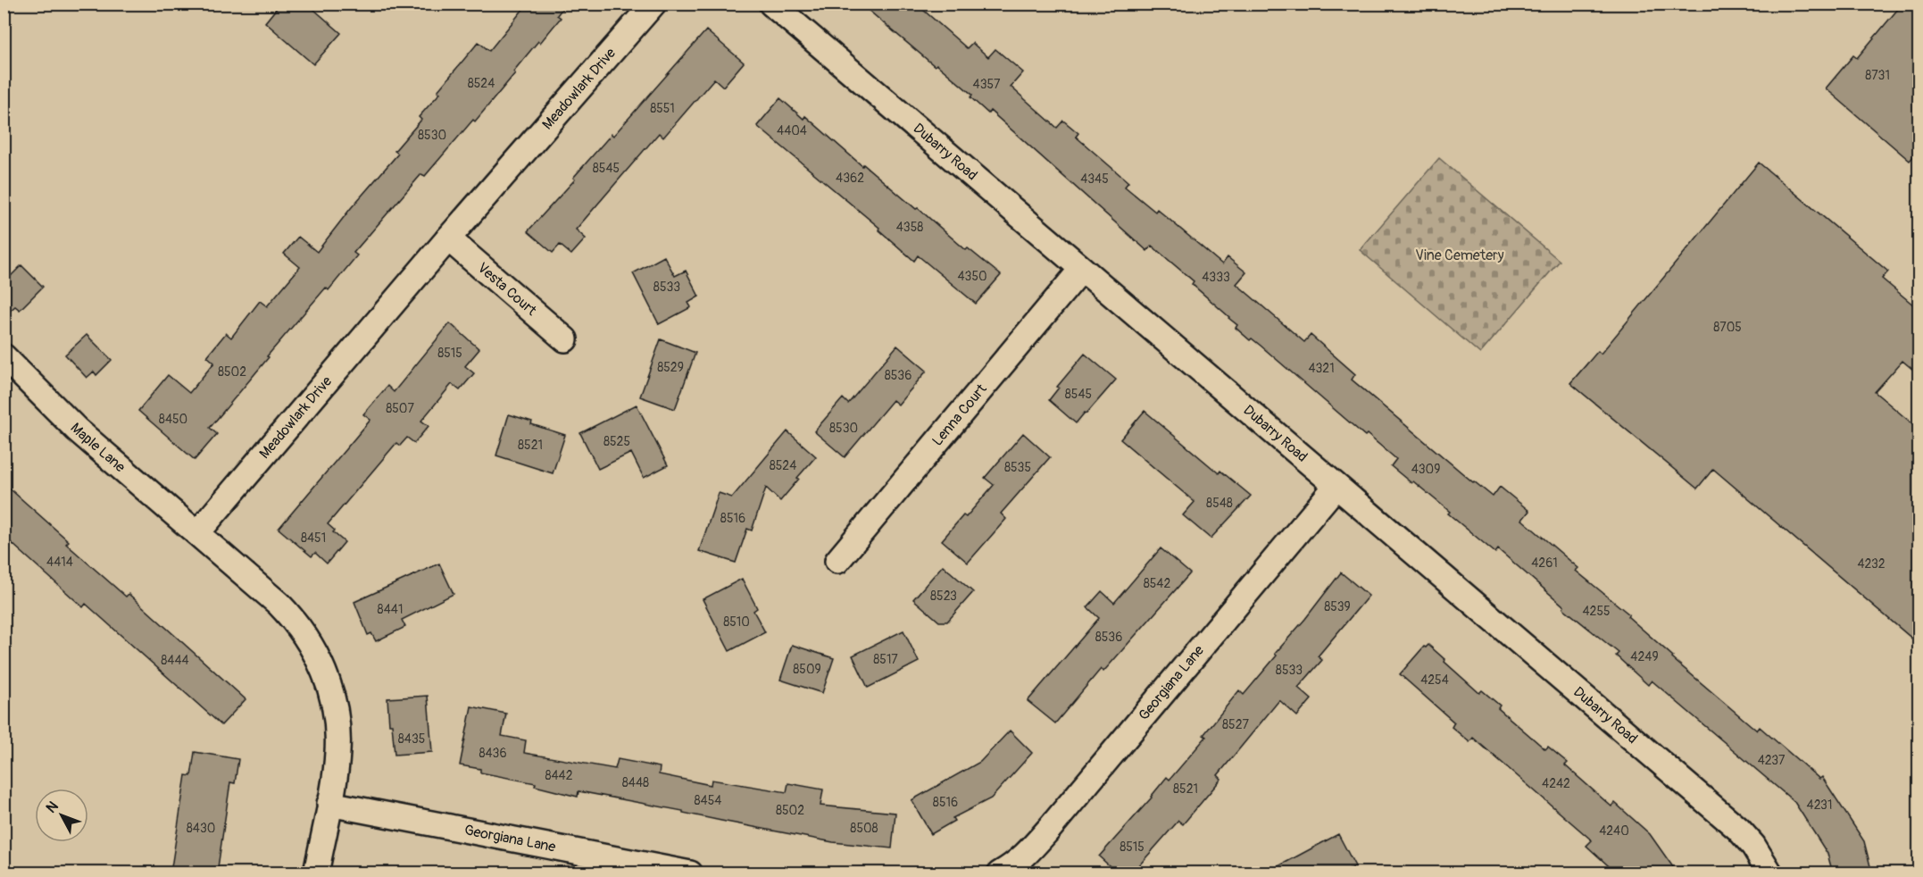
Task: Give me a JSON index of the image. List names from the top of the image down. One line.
{"streets":{"street":["Meadowlark Drive","Dubarry Road","Vesta Court","Lenna Court","Maple Lane","Georgiana Lane"]},"crossings":[["Meadowlark Drive","Vesta Court"],["Meadowlark Drive","Maple Lane"],["Dubarry Road","Lenna Court"],["Dubarry Road","Georgiana Lane"]],"parks":["Vine Cemetery"],"house_numbers":["8731","8524","4357","8551","4404","8530","8545","4362","4345","4358","4350","4333","8533","8705","8515","8529","4321","8502","8536","8545","8507","8450","8530","8525","8521","8524","8535","4309","8548","8516","8451","4414","4261","4232","8542","8523","8539","8441","4255","8510","8536","4249","8517","8444","8509","8533","4254","8527","8435","8436","4237","8442","8448","4242","8521","8454","8516","4231","8502","8430","8508","4240","8515"],"north":"top left"}
